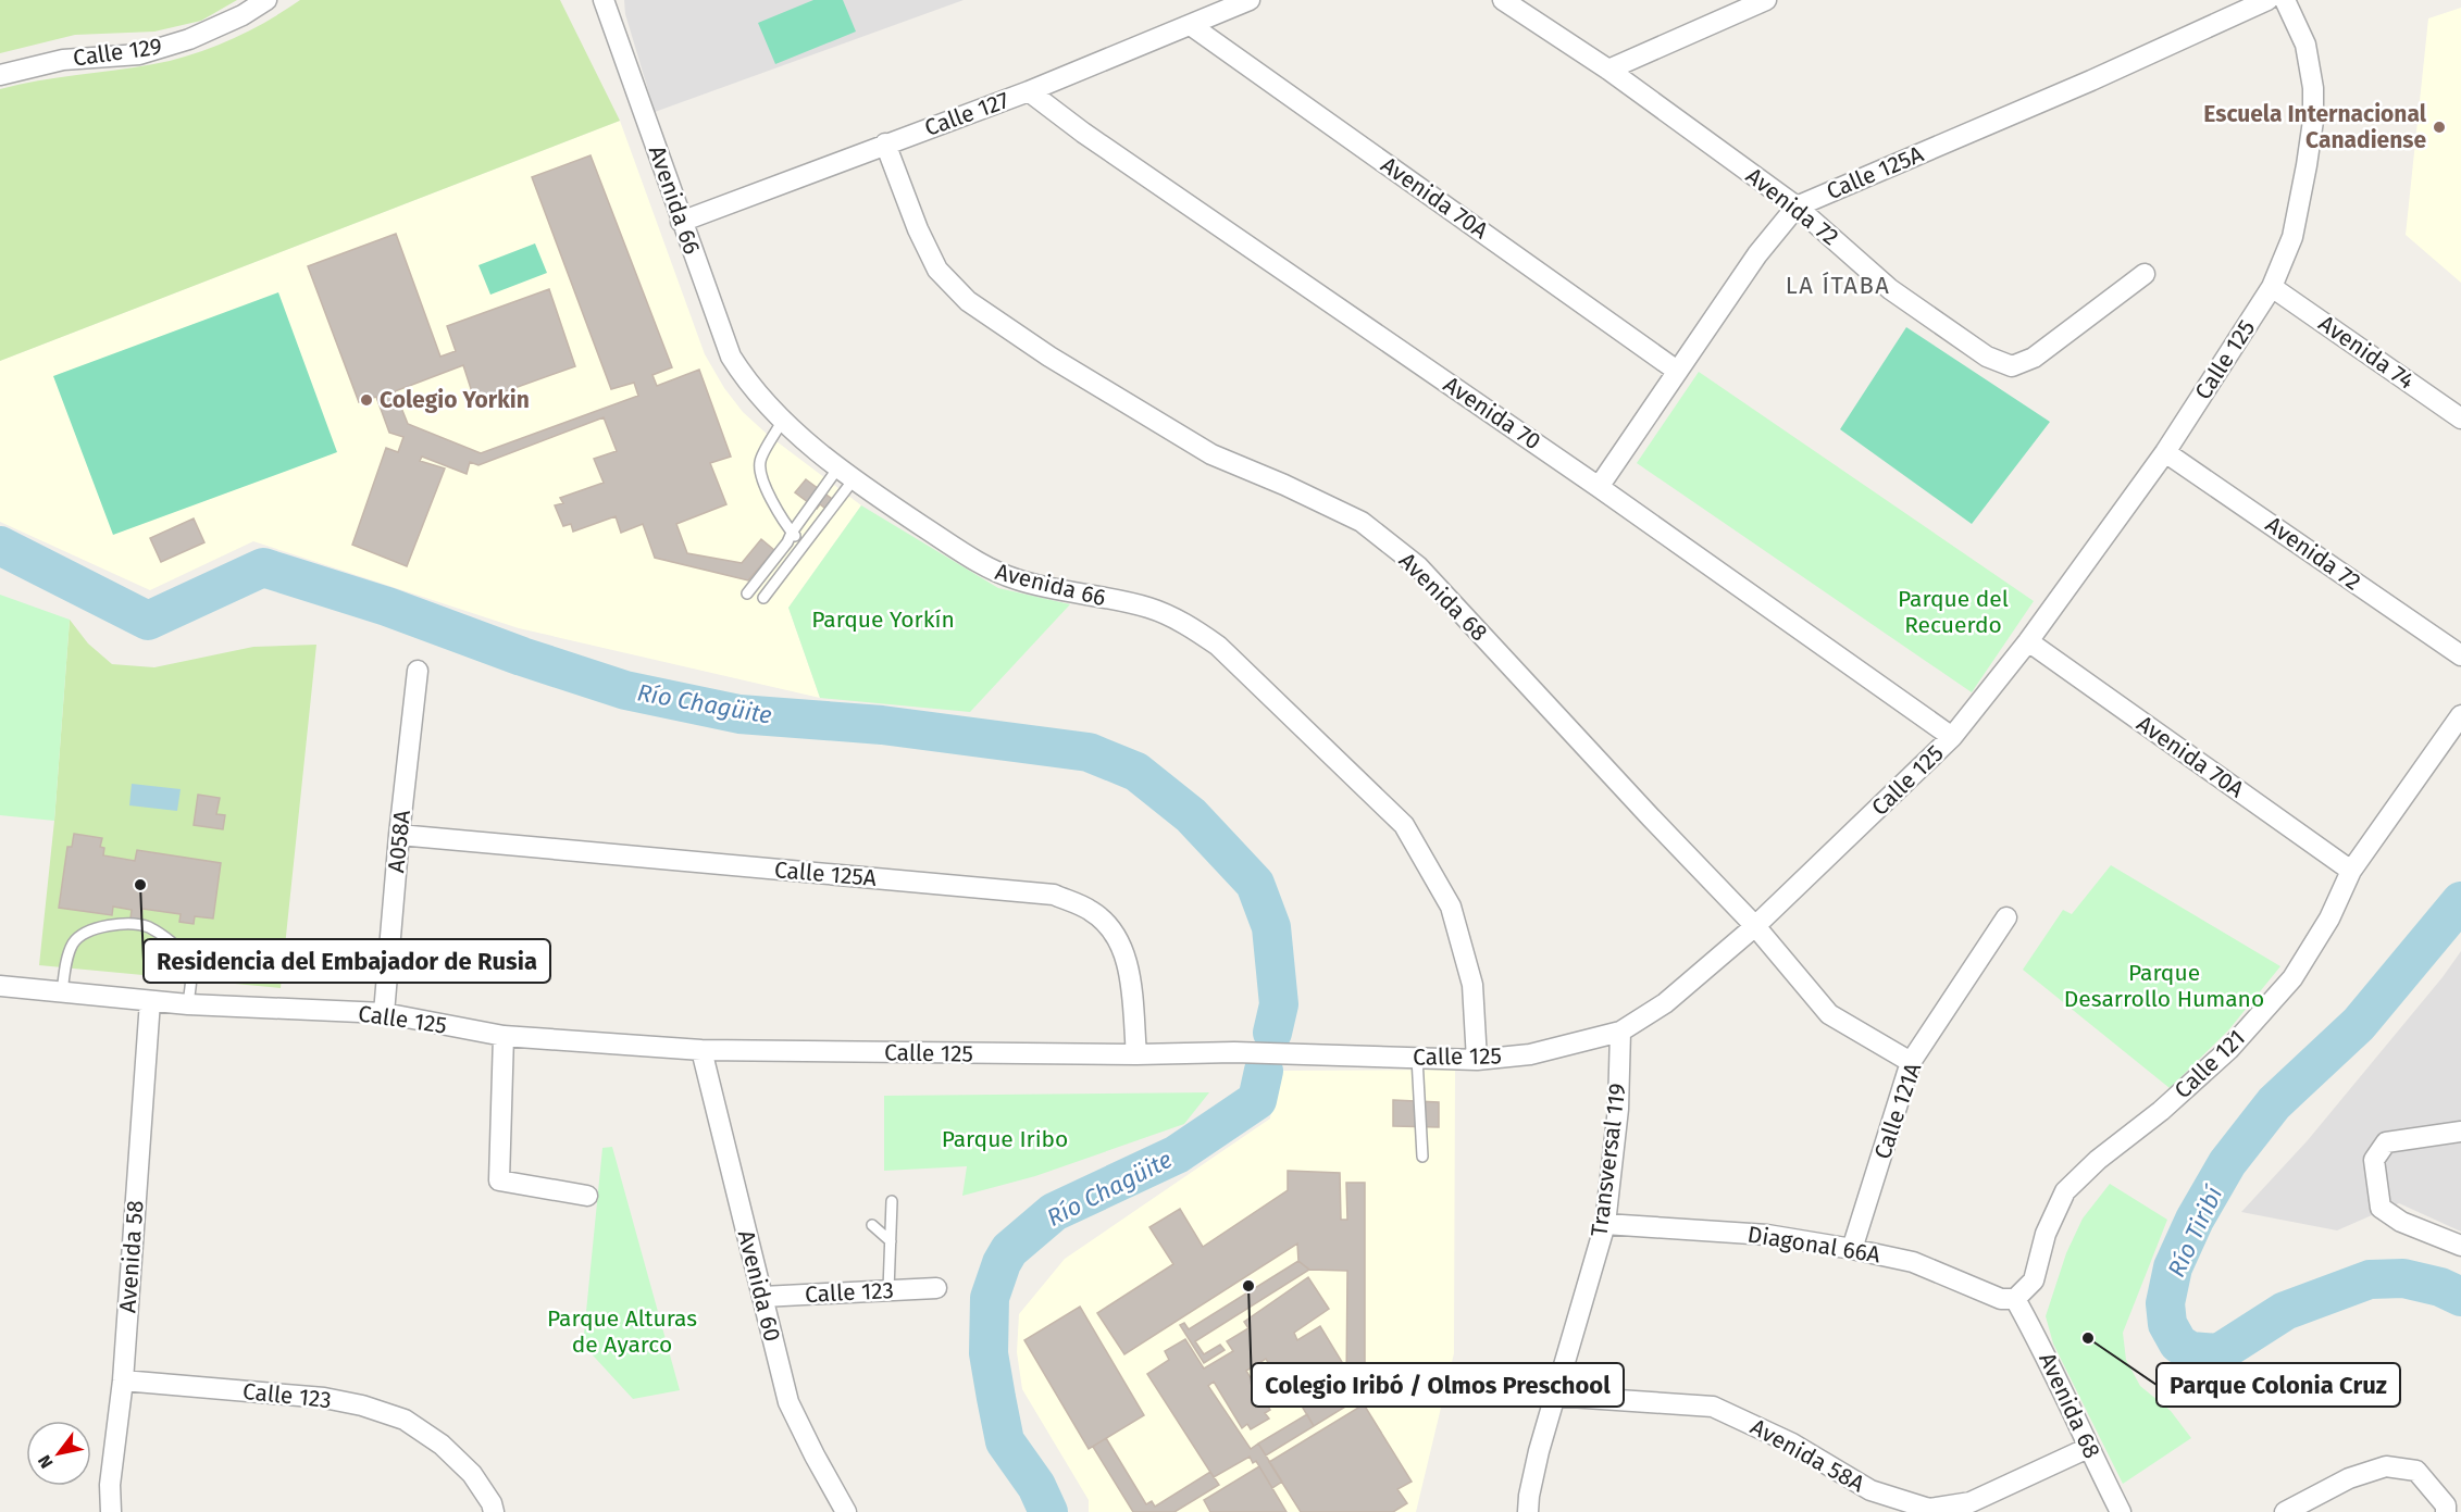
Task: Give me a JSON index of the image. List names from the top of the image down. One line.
{"streets":{"street":["Calle 129","Calle 127","Calle 125A","Avenida 70A","Avenida 66","Avenida 72","Avenida 74","Calle 125","Avenida 70","Avenida 68","A058A","Calle 121","Calle 121A","Transversal 119","Diagonal 66A","Avenida 58","Avenida 60","Calle 123","Avenida 58A"]},"crossings":[["Calle 127","Avenida 70A"],["Calle 127","Avenida 66"],["Calle 127","Avenida 70"],["Calle 127","Avenida 68"],["Calle 125A","Avenida 70A"],["Calle 125A","Avenida 72"],["Calle 125A","Calle 125"],["Calle 125A","Avenida 70"],["Calle 125A","A058A"],["Avenida 70A","Calle 125"],["Avenida 70A","Calle 121"],["Avenida 66","Calle 125"],["Avenida 72","Calle 125"],["Avenida 74","Calle 125"],["Calle 125","Avenida 70"],["Calle 125","Avenida 68"],["Calle 125","A058A"],["Calle 125","Transversal 119"],["Calle 125","Avenida 58"],["Calle 125","Avenida 60"],["Avenida 68","Calle 121"],["Avenida 68","Calle 121A"],["Avenida 68","Diagonal 66A"],["Avenida 68","Avenida 58A"],["Calle 121","Diagonal 66A"],["Calle 121A","Diagonal 66A"],["Transversal 119","Diagonal 66A"],["Transversal 119","Avenida 58A"],["Avenida 58","Calle 123"],["Avenida 60","Calle 123"]],"districts":["LA ÍTABA"],"water":["Río Chagüite","Río Tiribí"],"parks":["Parque del Recuerdo","Parque Yorkín","Parque Desarrollo Humano","Parque Iribo","Parque Alturas de Ayarco"],"places":["Escuela Internacional Canadiense","Colegio Yorkin","Residencia del Embajador de Rusia","Colegio Iribó / Olmos Preschool","Parque Colonia Cruz"],"north":"bottom left"}
